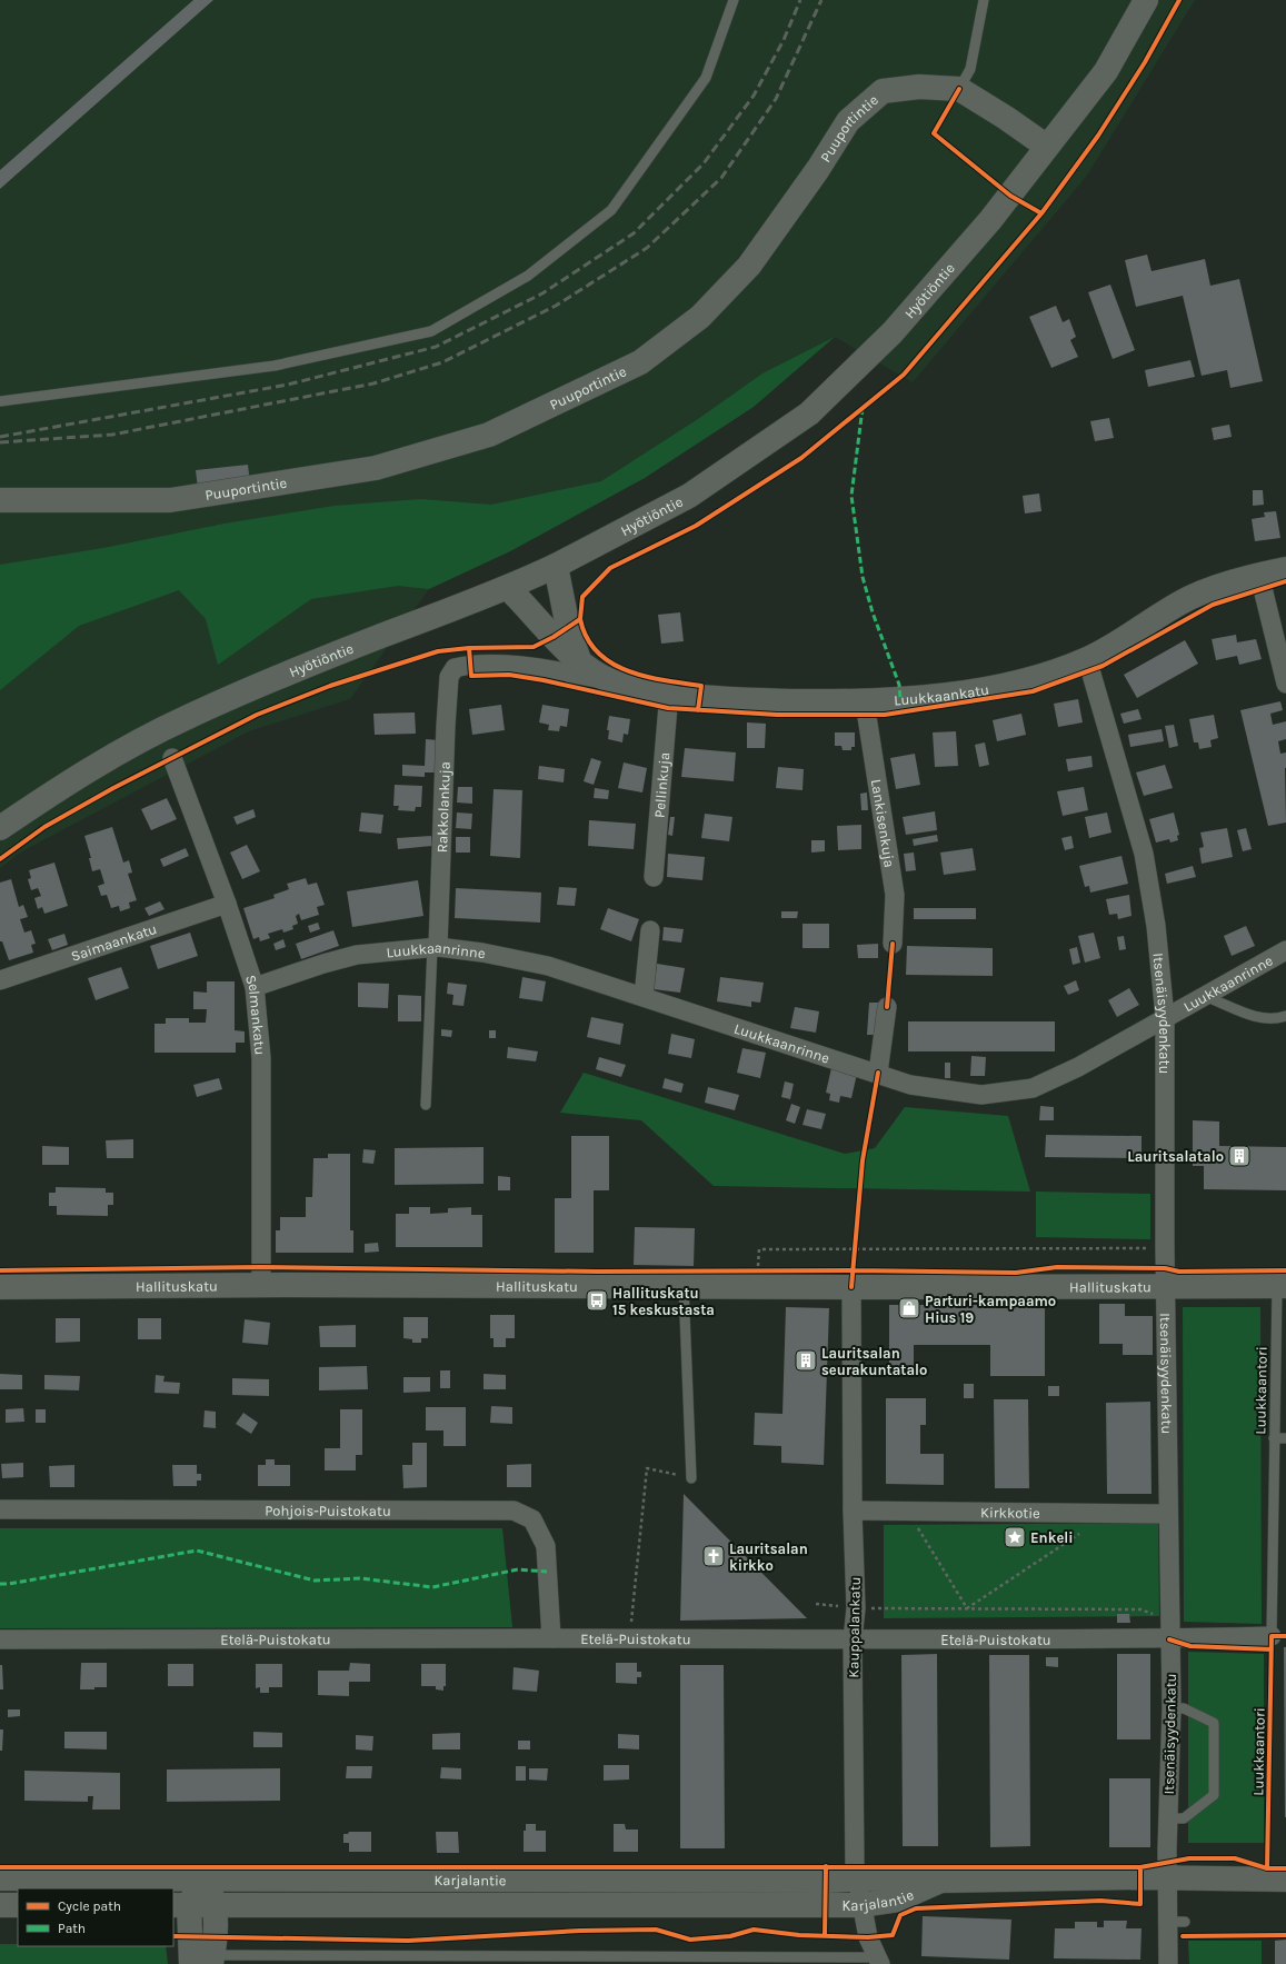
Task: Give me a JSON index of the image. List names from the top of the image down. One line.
{"streets":{"street":["Puuportintie","Hyötiöntie","Luukkaankatu","Pellinkuja","Rakkolankuja","Lankisenkuja","Saimaankatu","Luukkaanrinne","Itsenäisyydenkatu","Selmankatu","Hallituskatu","Pohjois-Puistokatu","Kirkkotie","Kauppalankatu","Etelä-Puistokatu","Karjalantie"],"lane":["Luukkaantori"]},"crossings":[["Puuportintie","Hyötiöntie"],["Hyötiöntie","Luukkaankatu"],["Luukkaankatu","Pellinkuja"],["Luukkaankatu","Rakkolankuja"],["Luukkaankatu","Lankisenkuja"],["Luukkaankatu","Itsenäisyydenkatu"],["Rakkolankuja","Luukkaanrinne"],["Saimaankatu","Selmankatu"],["Luukkaanrinne","Itsenäisyydenkatu"],["Luukkaanrinne","Selmankatu"],["Itsenäisyydenkatu","Hallituskatu"],["Itsenäisyydenkatu","Kirkkotie"],["Itsenäisyydenkatu","Etelä-Puistokatu"],["Itsenäisyydenkatu","Karjalantie"],["Selmankatu","Hallituskatu"],["Hallituskatu","Luukkaantori"],["Hallituskatu","Kauppalankatu"],["Luukkaantori","Etelä-Puistokatu"],["Pohjois-Puistokatu","Etelä-Puistokatu"],["Kirkkotie","Kauppalankatu"],["Kauppalankatu","Etelä-Puistokatu"],["Kauppalankatu","Karjalantie"]],"places":{"building":["Lauritsalatalo","Lauritsalan seurakuntatalo"],"bus stop":["Hallituskatu 15 keskustasta"],"shop":["Parturi-kampaamo Hius 19"],"place":["Enkeli"],"church":["Lauritsalan kirkko"]},"legend":["Cycle path","Path"]}
